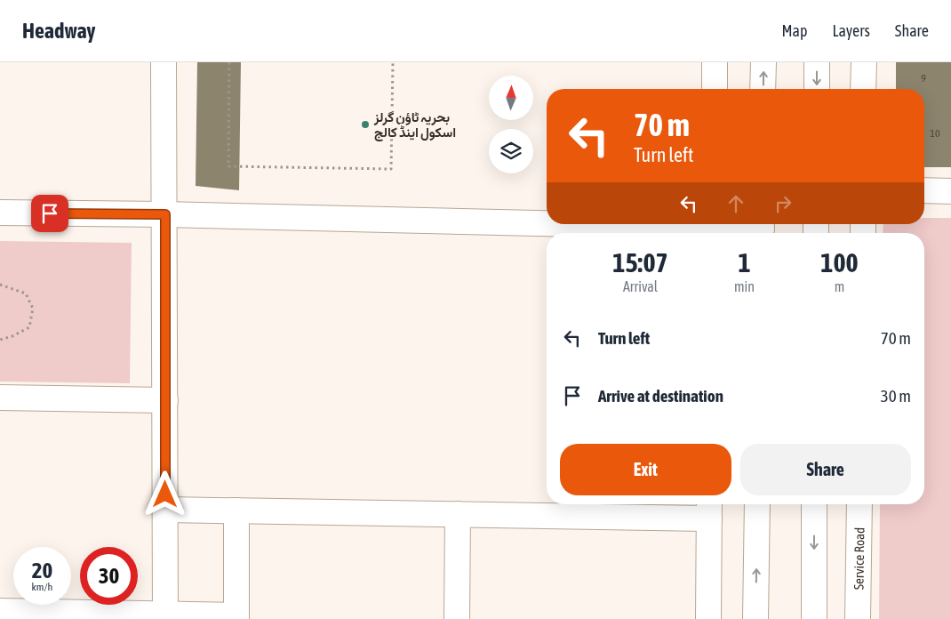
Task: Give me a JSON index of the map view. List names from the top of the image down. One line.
{"streets":{"street":["Service Road"]},"places":["بحریہ ٹاؤن گرلز اسکول اینڈ کالج"],"house_numbers":["9","10"],"north":"top","page":{"header":"Headway","nav":["Map","Layers","Share"],"turn":["70 m","Turn left"],"eta":["15:07","Arrival","1","min","100","m"],"list":[{"name":"Turn left","value":"70 m"},{"name":"Arrive at destination","value":"30 m"}],"buttons":["Exit","Share"],"speed":"20 km/h","limit":"30"}}
